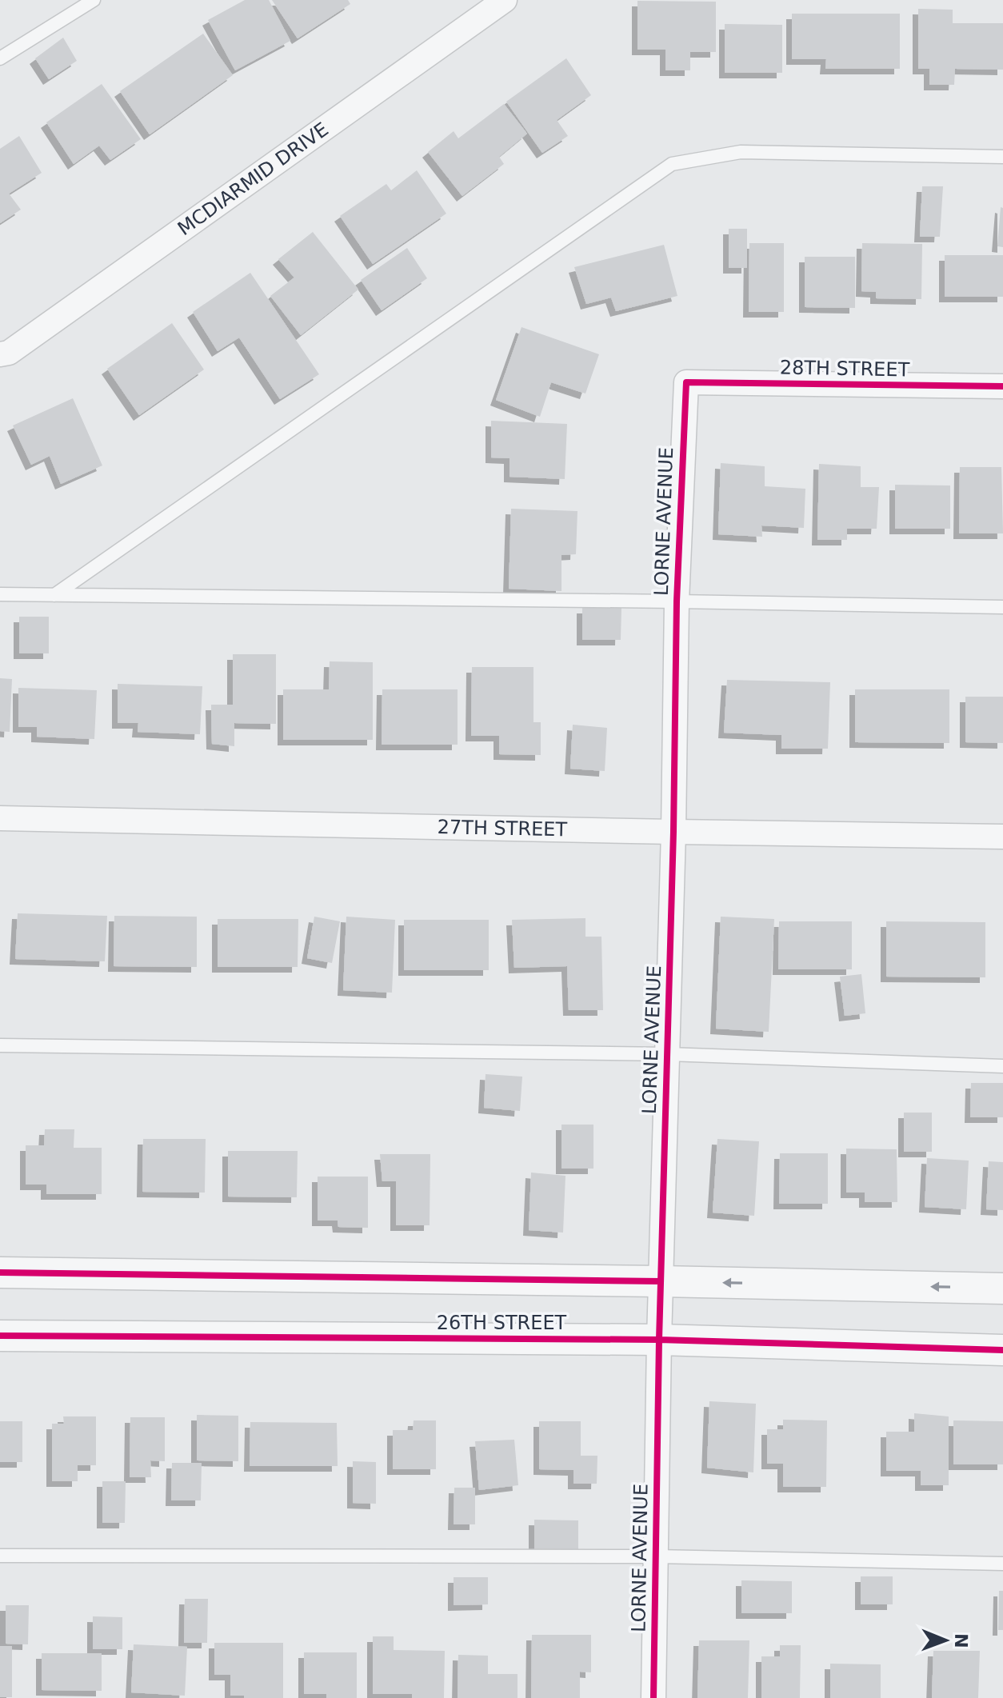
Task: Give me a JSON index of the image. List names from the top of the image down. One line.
{"streets":{"street":["MCDIARMID DRIVE","28TH STREET","LORNE AVENUE","27TH STREET","26TH STREET"]},"crossings":[["28TH STREET","LORNE AVENUE"],["LORNE AVENUE","27TH STREET"],["LORNE AVENUE","26TH STREET"]],"north":"right"}
